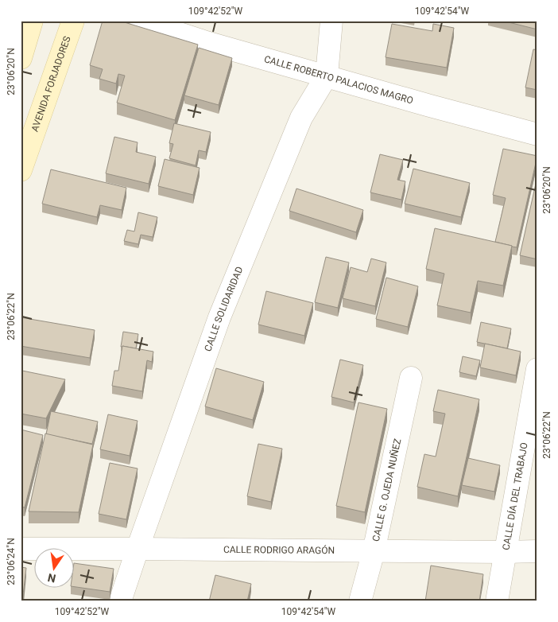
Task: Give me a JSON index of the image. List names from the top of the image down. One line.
{"streets":{"main road":["AVENIDA FORJADORES"],"street":["CALLE ROBERTO PALACIOS MAGRO","CALLE SOLIDARIDAD","CALLE G. OJEDA NUÑEZ","CALLE DÍA DEL TRABAJO","CALLE RODRIGO ARAGÓN"]},"crossings":[["CALLE ROBERTO PALACIOS MAGRO","CALLE SOLIDARIDAD"],["CALLE SOLIDARIDAD","CALLE RODRIGO ARAGÓN"],["CALLE G. OJEDA NUÑEZ","CALLE RODRIGO ARAGÓN"],["CALLE DÍA DEL TRABAJO","CALLE RODRIGO ARAGÓN"]],"north":"bottom","coordinates":["109°42'52\"W","109°42'54\"W","23°06'20\"N","23°06'22\"N","23°06'24\"N"]}
